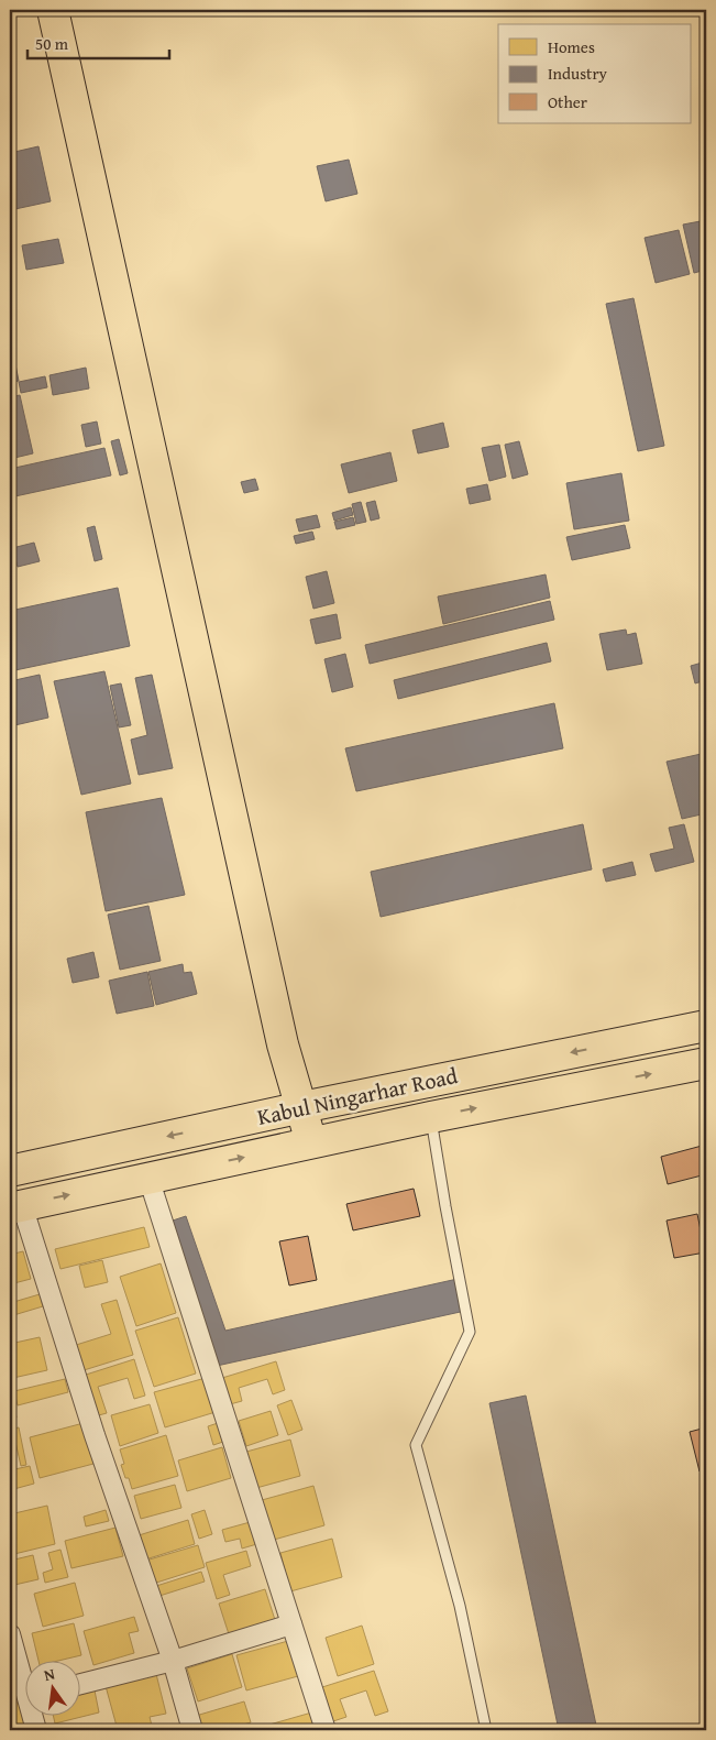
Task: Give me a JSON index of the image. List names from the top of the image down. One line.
{"streets":{"highway":["Kabul Ningarhar Road"]},"legend":["Homes","Industry","Other"],"scale_bar":"50 m","north":"top"}
